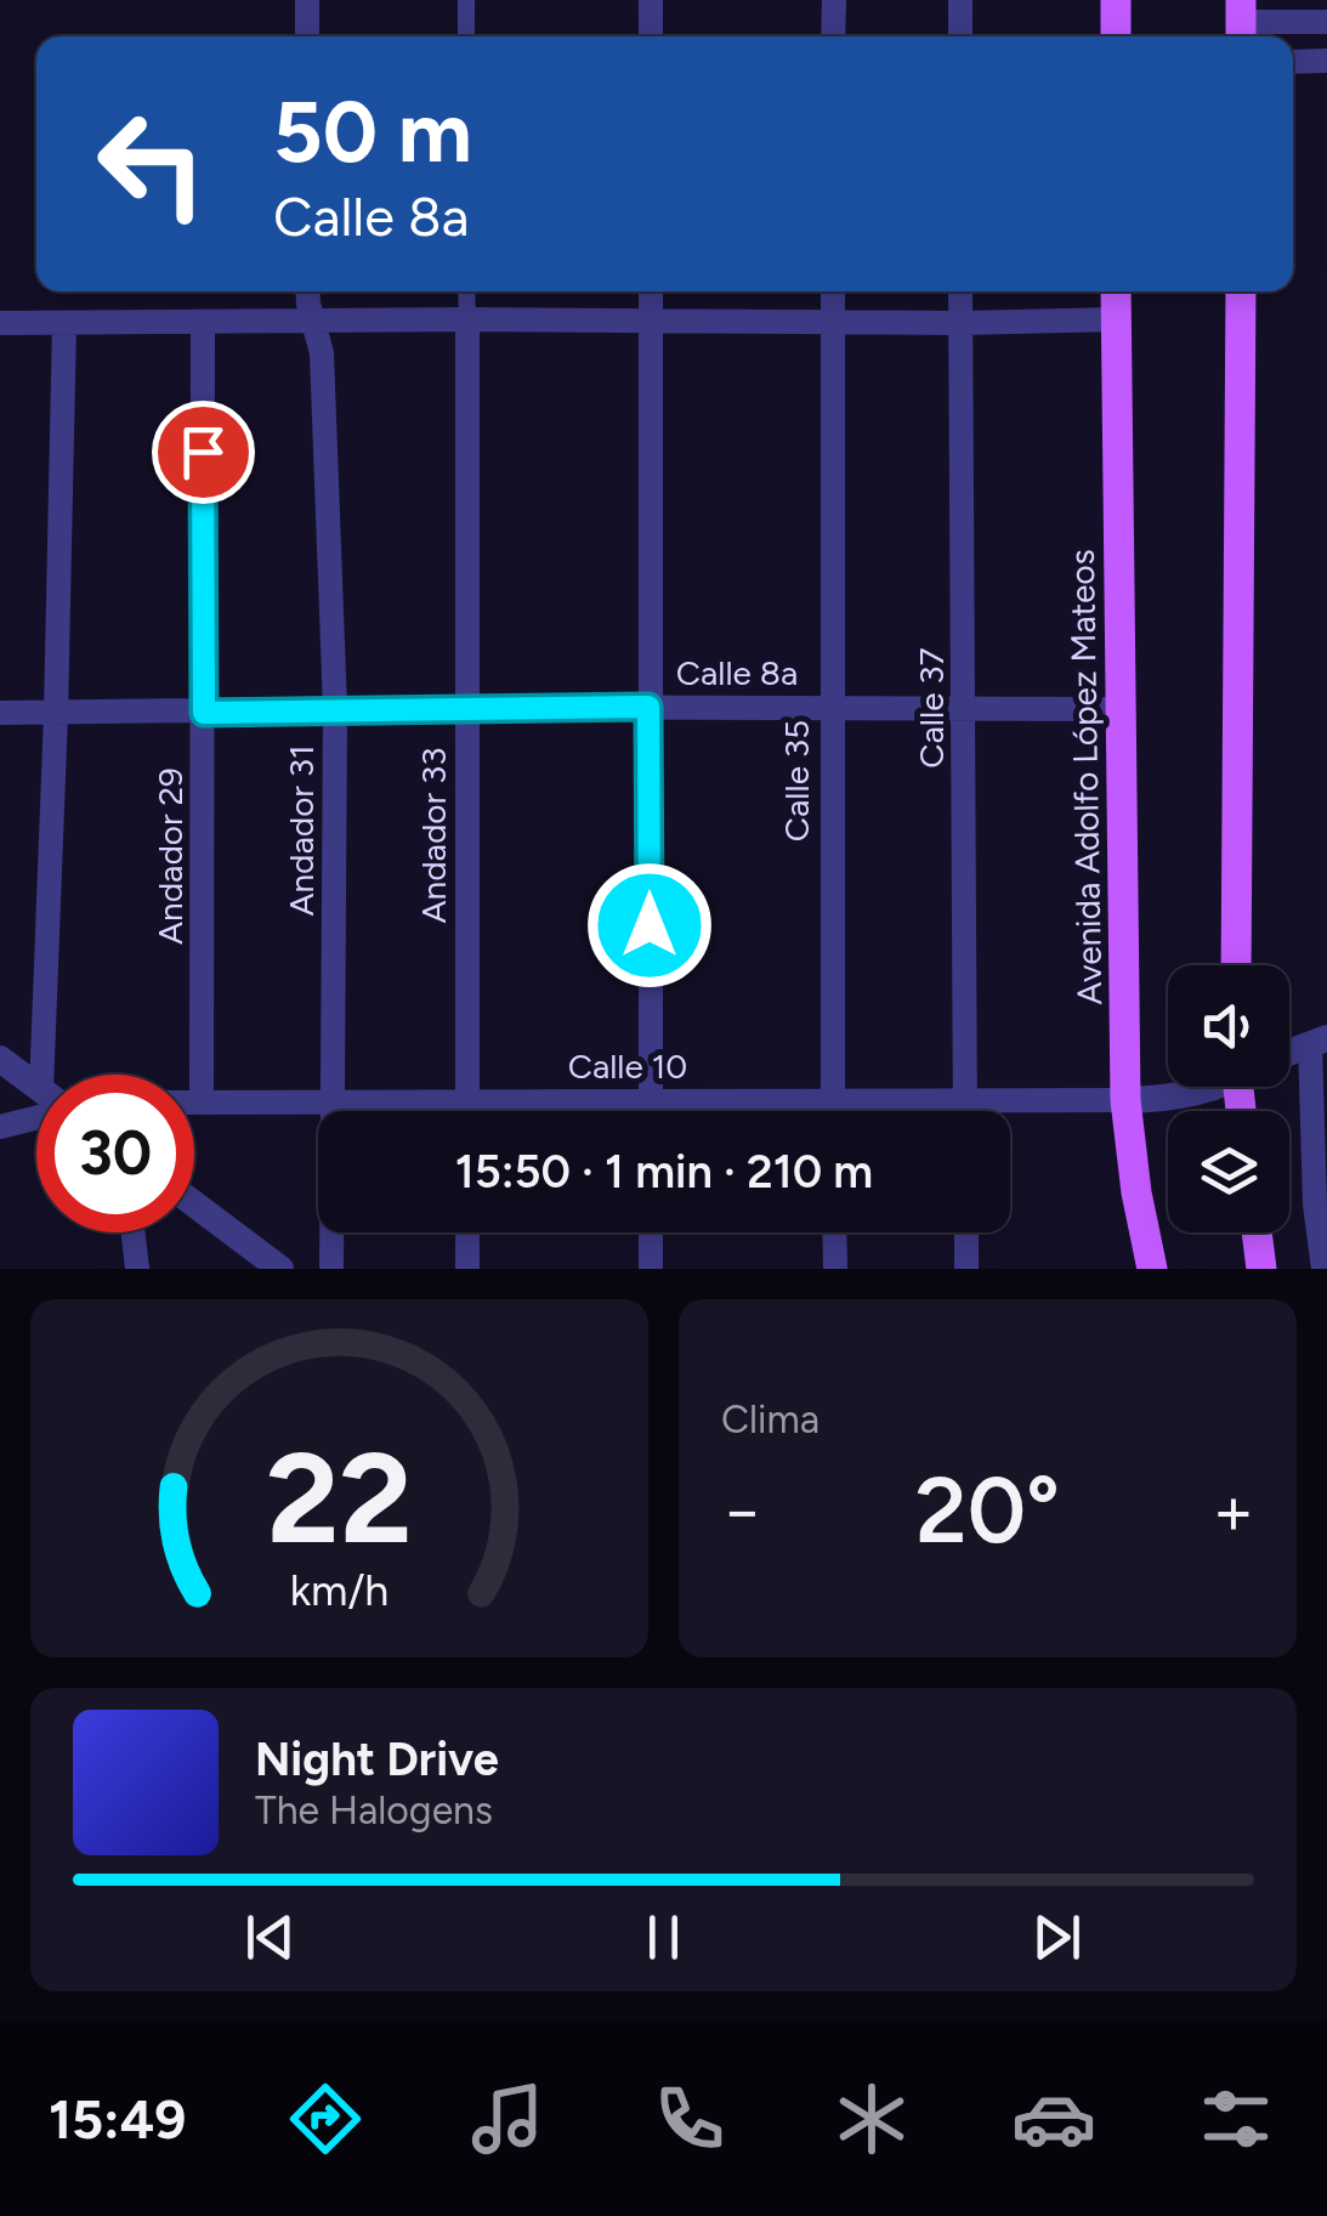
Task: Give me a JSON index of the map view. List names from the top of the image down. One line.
{"streets":{"main road":["Avenida Adolfo López Mateos"],"street":["Calle 8a","Calle 37","Calle 35","Andador 31","Andador 33","Andador 29","Calle 10"]},"crossings":[["Calle 8a","Calle 37"],["Calle 8a","Calle 35"],["Calle 8a","Andador 31"],["Calle 8a","Andador 33"],["Calle 8a","Andador 29"],["Calle 37","Calle 10"],["Avenida Adolfo López Mateos","Calle 10"],["Calle 35","Calle 10"],["Andador 31","Calle 10"],["Andador 33","Calle 10"],["Andador 29","Calle 10"]],"page":{"turn":["50 m","Calle 8a"],"limit":"30","trip":"15:50 · 1 min · 210 m","tile":"Clima","heat":["−","20°","+"],"song":["Night Drive","The Halogens"],"tabs":"15:49","gauge":["22","km/h"]}}
